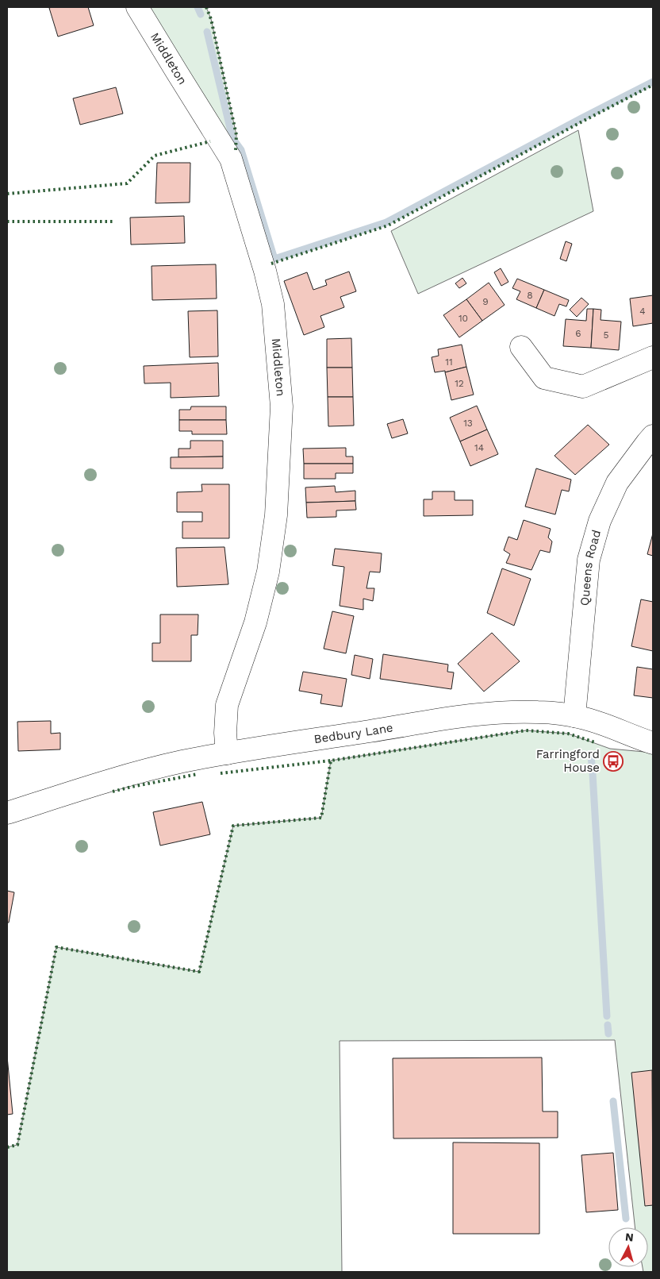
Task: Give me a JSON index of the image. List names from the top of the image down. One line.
{"streets":{"street":["Middleton","Queens Road","Bedbury Lane"]},"crossings":[["Middleton","Bedbury Lane"],["Queens Road","Bedbury Lane"]],"places":{"bus stop":["Farringford House"]},"house_numbers":["8","9","4","10","6","5","11","12","13","14"],"north":"top"}
